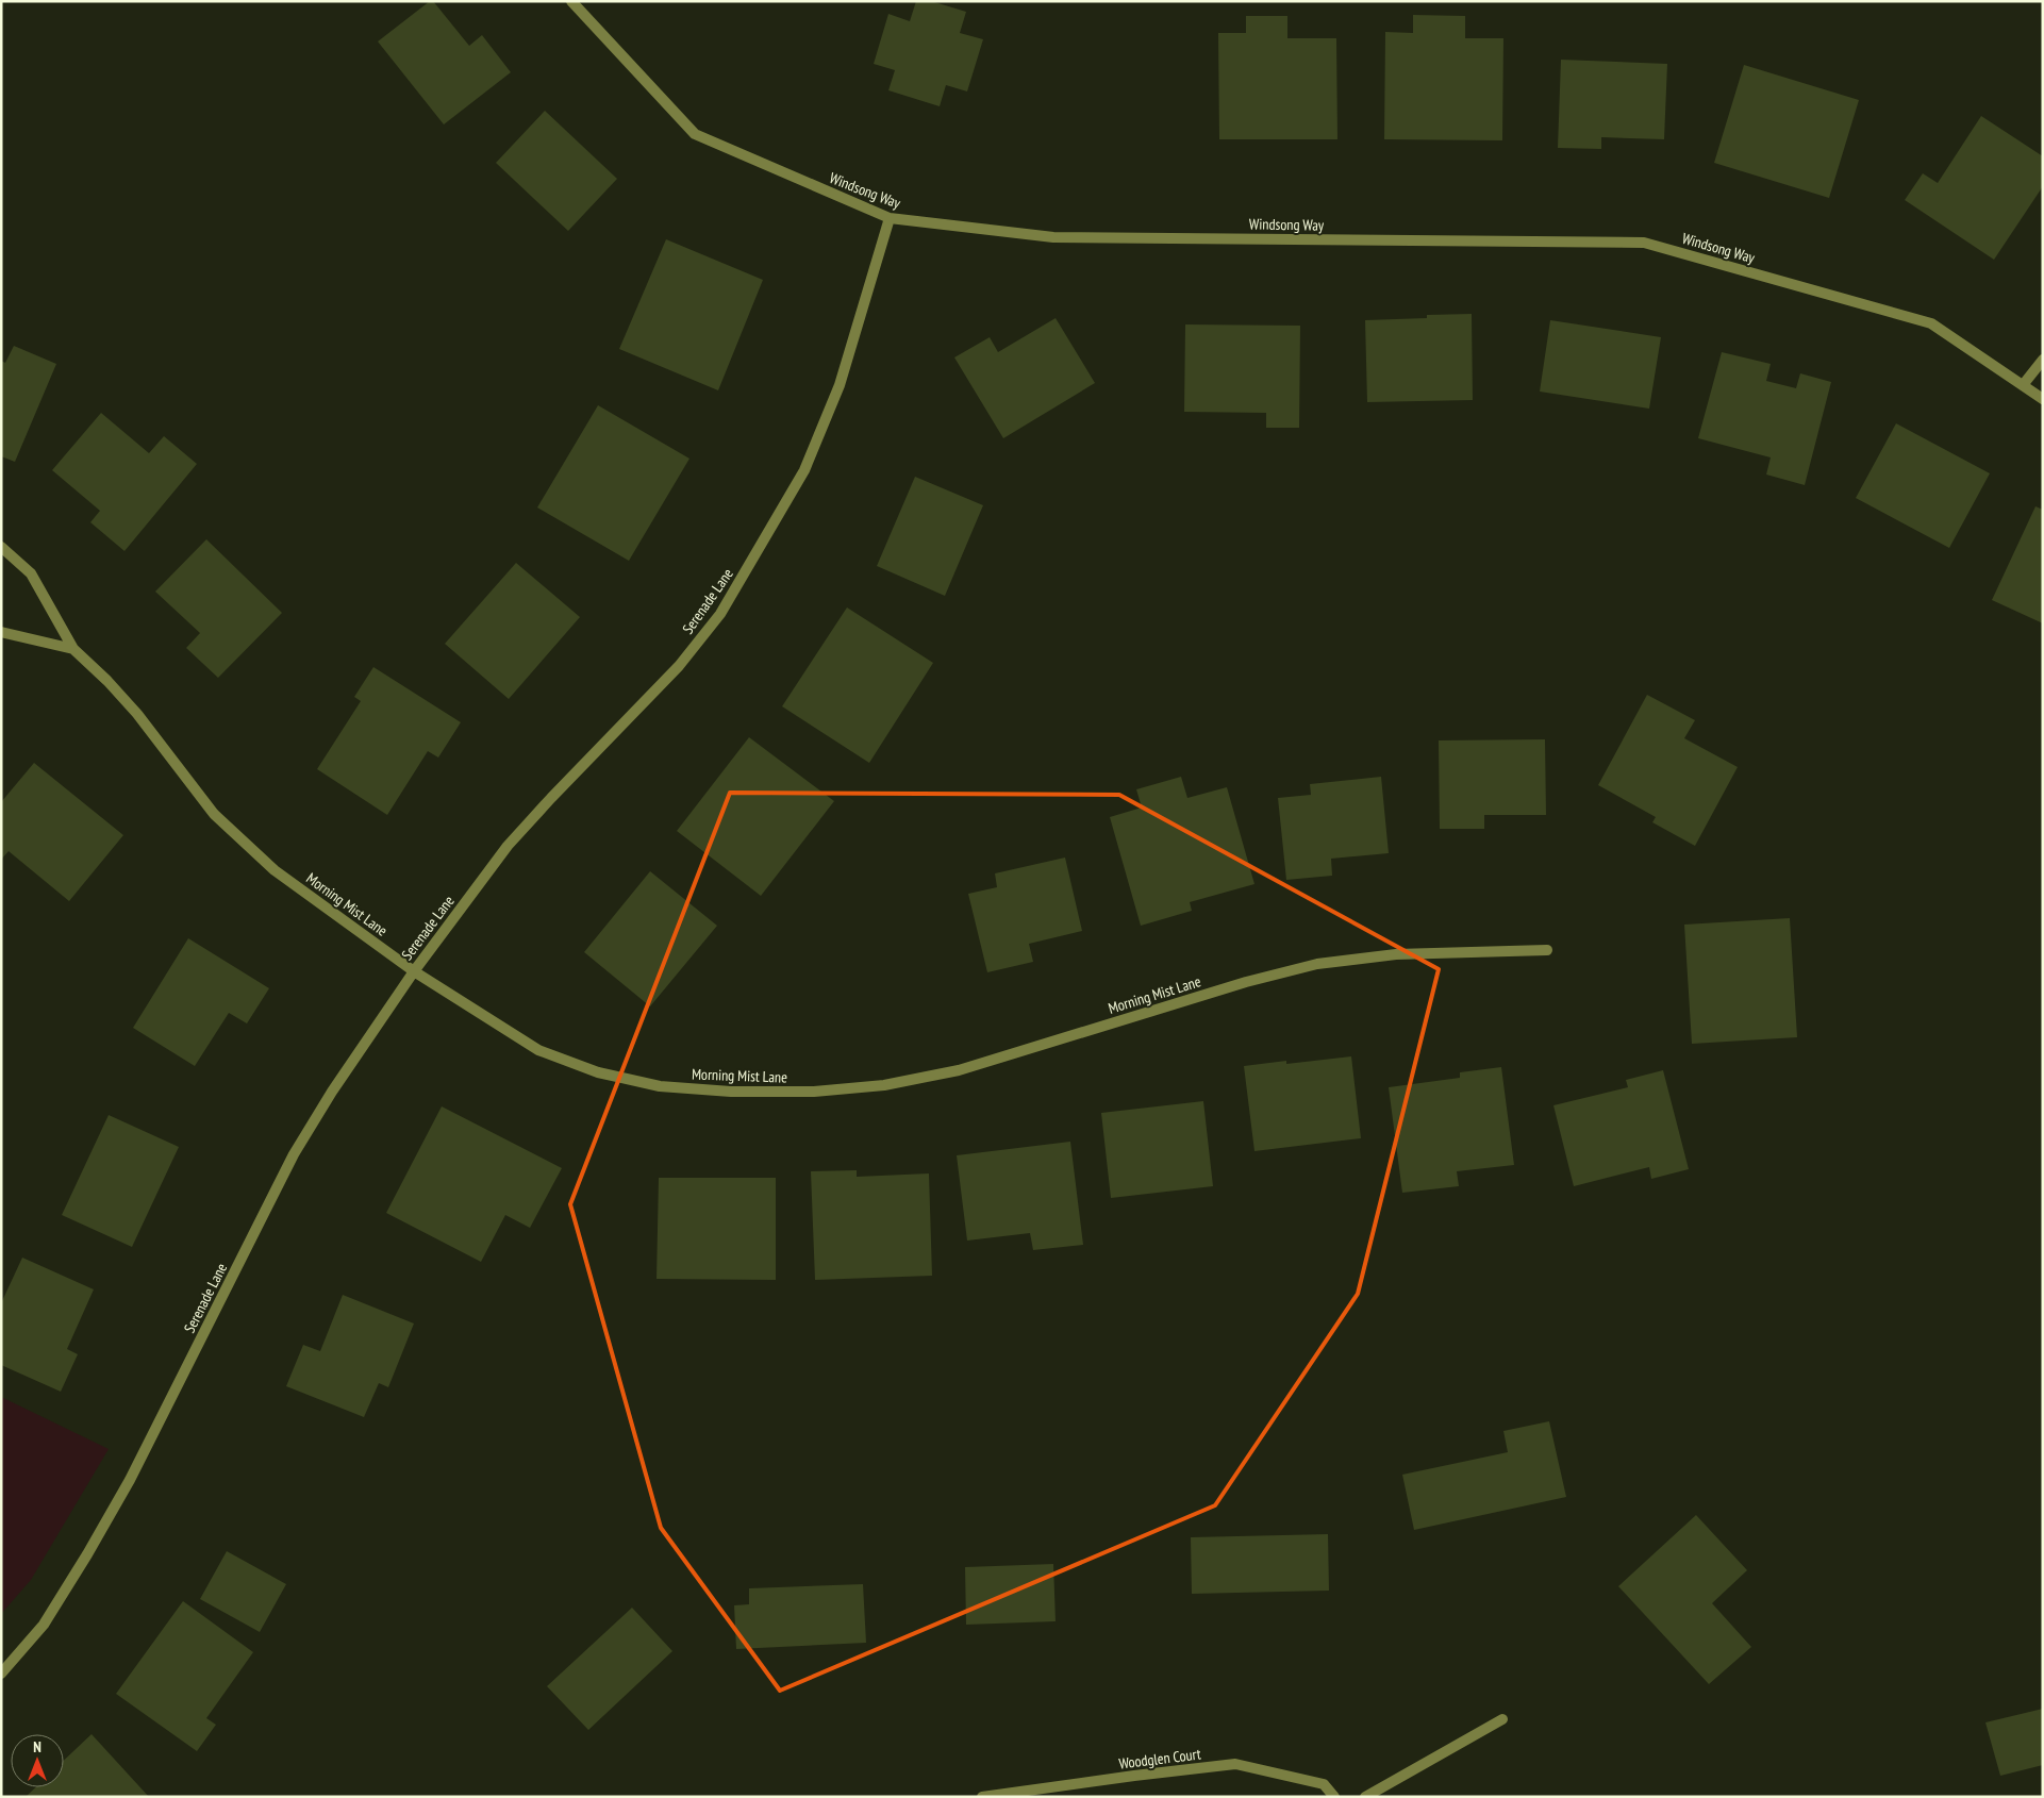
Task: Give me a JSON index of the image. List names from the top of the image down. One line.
{"streets":{"street":["Windsong Way","Serenade Lane","Morning Mist Lane","Woodglen Court"]},"crossings":[["Windsong Way","Serenade Lane"],["Serenade Lane","Morning Mist Lane"]],"north":"top"}
